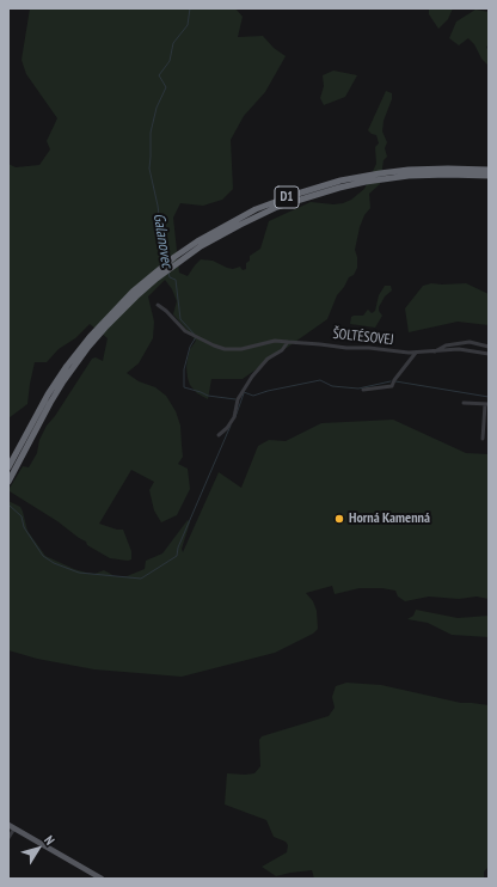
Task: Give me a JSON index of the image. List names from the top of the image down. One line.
{"streets":{"highway":["D1"],"street":["ŠOLTÉSOVEJ"]},"water":["Galanovec"],"places":["Horná Kamenná"],"north":"top right"}
